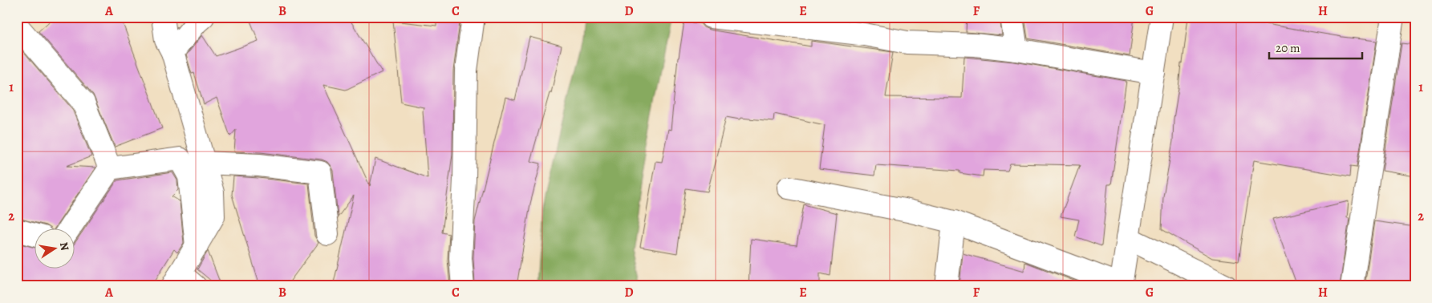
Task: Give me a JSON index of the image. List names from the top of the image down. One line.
{"scale_bar":"20 m","north":"right","grid":{"columns":["A","B","C","D","E","F","G","H"],"rows":["1","2"]}}
